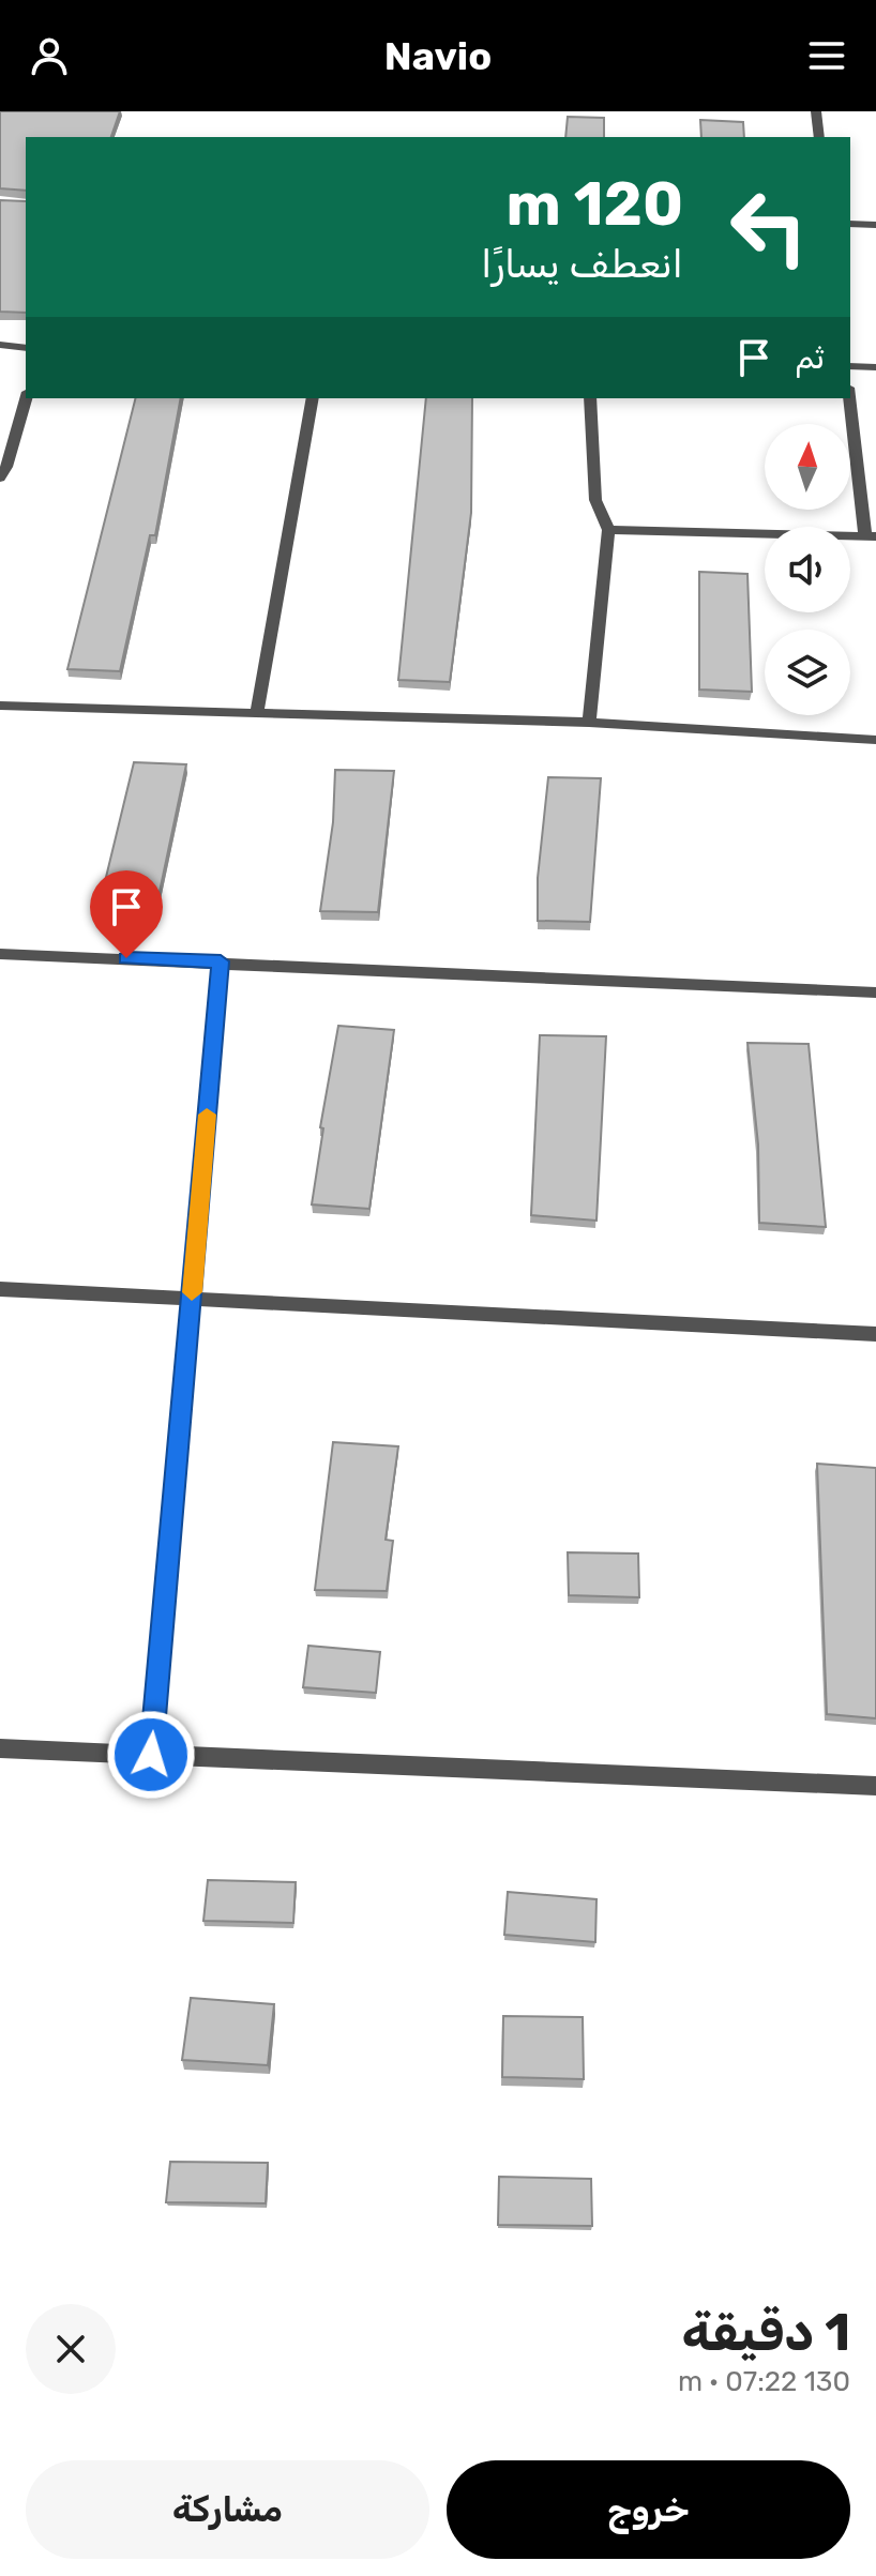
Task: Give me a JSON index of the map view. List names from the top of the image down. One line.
{"north":"top","page":{"header":"Navio","turn":["120 m","انعطف يسارًا"],"then":"ثم","heading":["1 دقيقة","130 m · 07:22"],"buttons":["خروج","مشاركة"]}}
